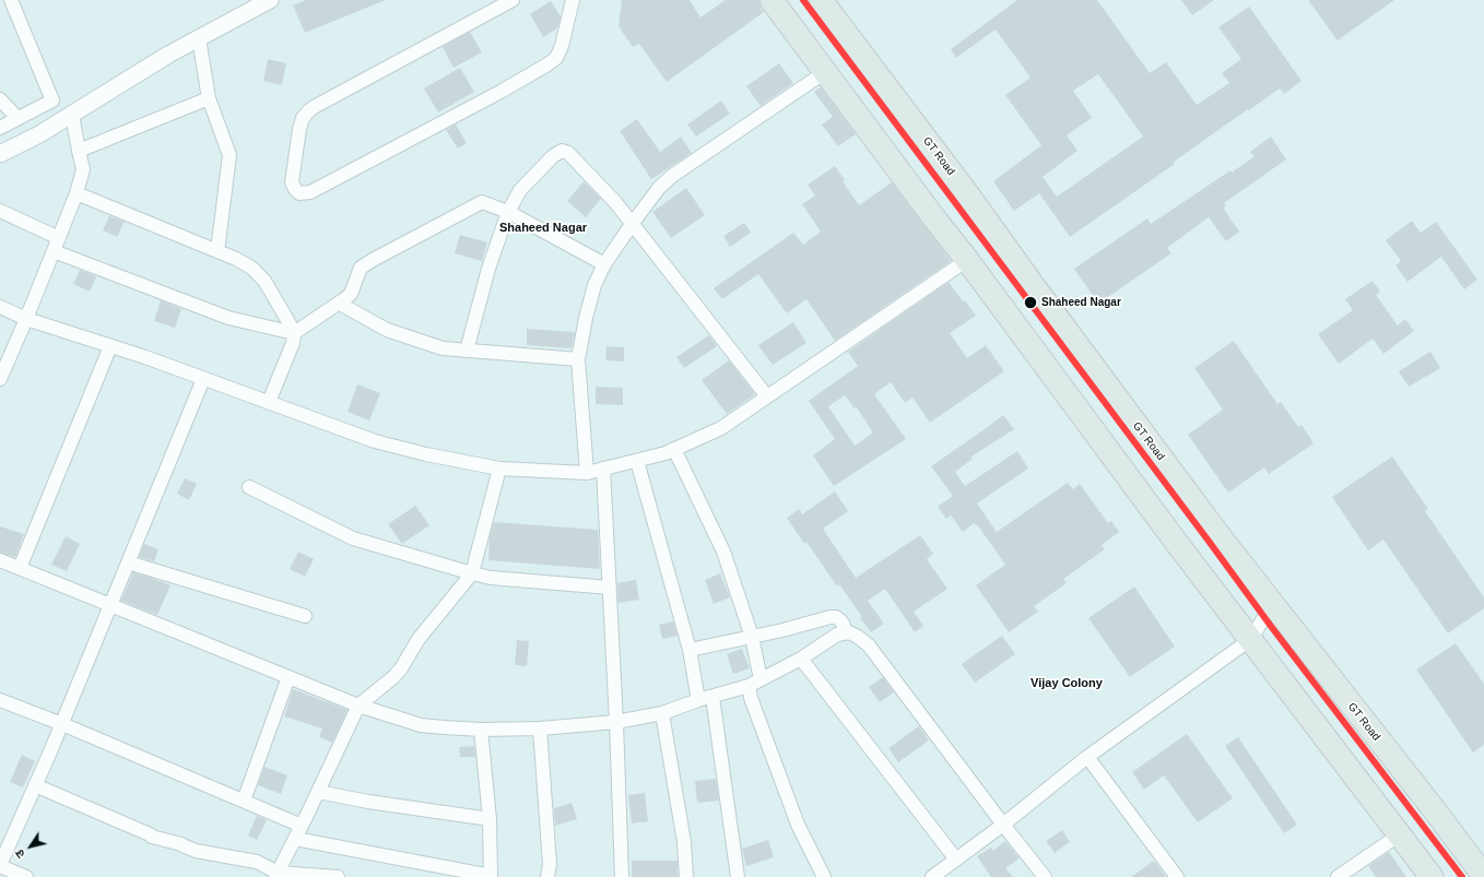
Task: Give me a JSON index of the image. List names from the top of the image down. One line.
{"streets":{"highway":["GT Road"]},"districts":["Shaheed Nagar","Vijay Colony"],"places":["Shaheed Nagar"],"north":"bottom left"}
